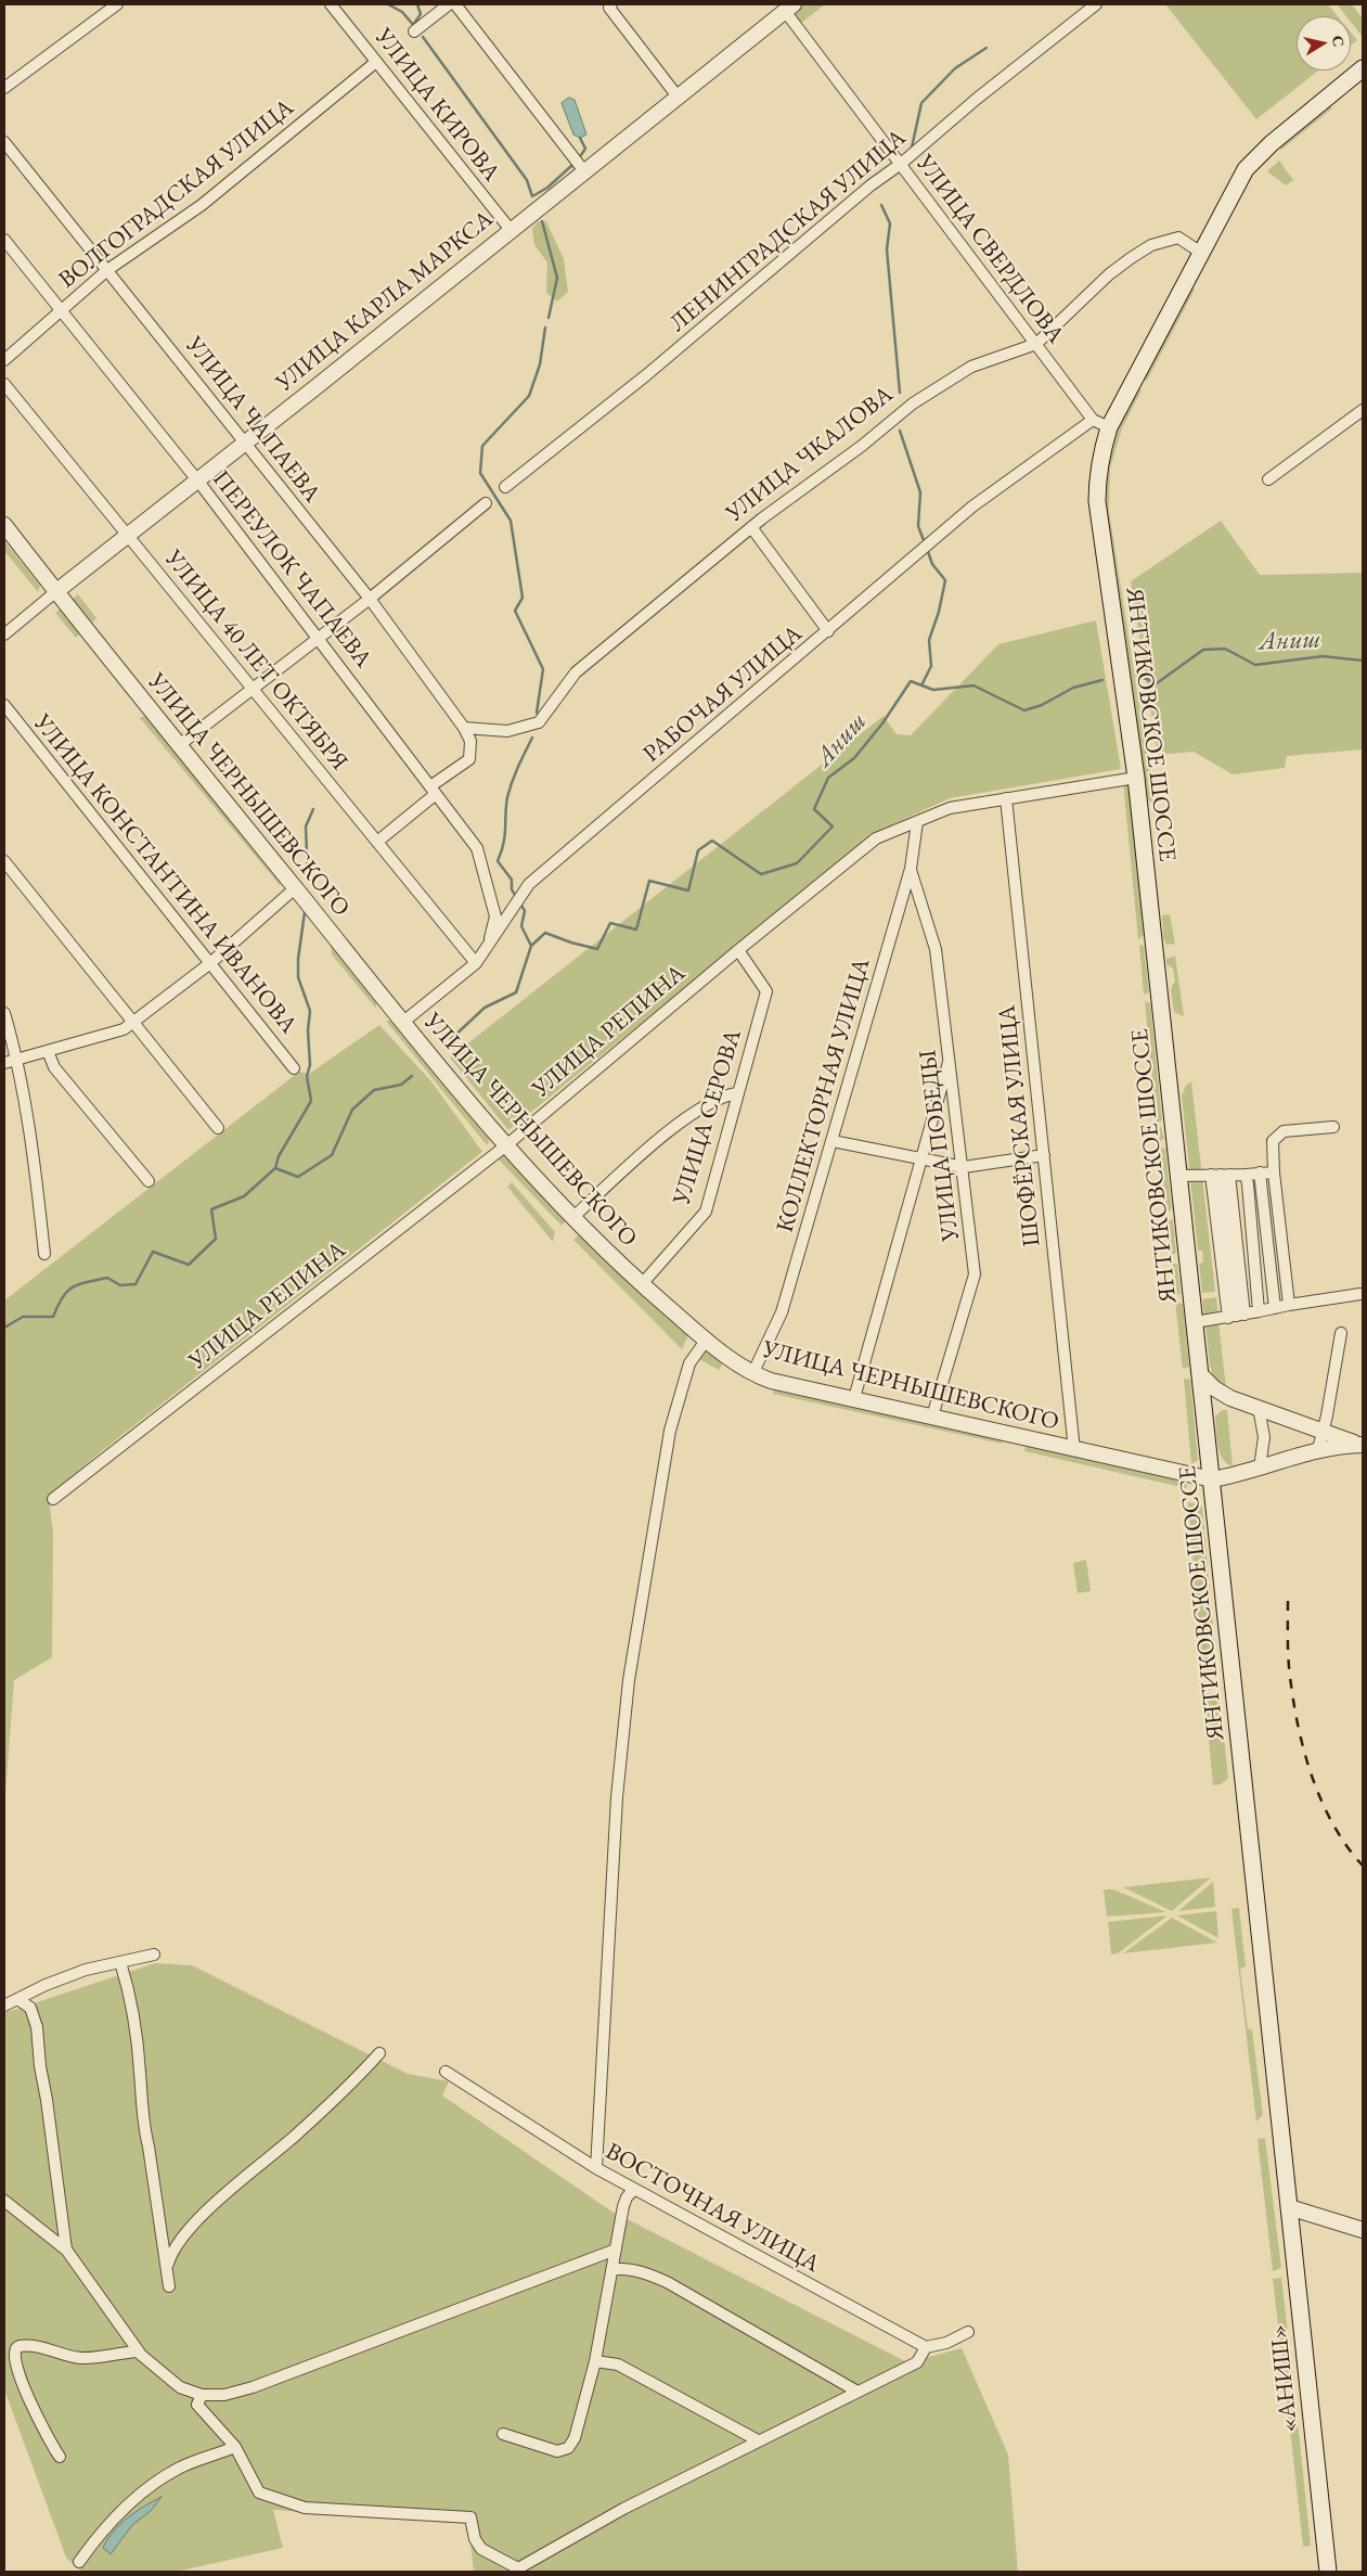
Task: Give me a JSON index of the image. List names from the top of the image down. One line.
{"streets":{"main road":["ЯНТИКОВСКОЕ ШОССЕ","«АНИШ»"],"street":["УЛИЦА КИРОВА","ВОЛГОГРАДСКАЯ УЛИЦА","ЛЕНИНГРАДСКАЯ УЛИЦА","УЛИЦА СВЕРДЛОВА","УЛИЦА КАРЛА МАРКСА","УЛИЦА ЧАПАЕВА","УЛИЦА ЧКАЛОВА","ПЕРЕУЛОК ЧАПАЕВА","УЛИЦА 40 ЛЕТ ОКТЯБРЯ","РАБОЧАЯ УЛИЦА","УЛИЦА ЧЕРНЫШЕВСКОГО","УЛИЦА КОНСТАНТИНА ИВАНОВА","УЛИЦА РЕПИНА","КОЛЛЕКТОРНАЯ УЛИЦА","УЛИЦА СЕРОВА","ШОФЁРСКАЯ УЛИЦА","УЛИЦА ПОБЕДЫ","ВОСТОЧНАЯ УЛИЦА"]},"crossings":[["УЛИЦА КИРОВА","ВОЛГОГРАДСКАЯ УЛИЦА"],["УЛИЦА КИРОВА","УЛИЦА КАРЛА МАРКСА"],["ВОЛГОГРАДСКАЯ УЛИЦА","УЛИЦА ЧАПАЕВА"],["ВОЛГОГРАДСКАЯ УЛИЦА","ПЕРЕУЛОК ЧАПАЕВА"],["ЛЕНИНГРАДСКАЯ УЛИЦА","УЛИЦА СВЕРДЛОВА"],["УЛИЦА СВЕРДЛОВА","УЛИЦА КАРЛА МАРКСА"],["УЛИЦА СВЕРДЛОВА","УЛИЦА ЧКАЛОВА"],["УЛИЦА СВЕРДЛОВА","РАБОЧАЯ УЛИЦА"],["УЛИЦА СВЕРДЛОВА","ЯНТИКОВСКОЕ ШОССЕ"],["УЛИЦА КАРЛА МАРКСА","УЛИЦА ЧАПАЕВА"],["УЛИЦА КАРЛА МАРКСА","ПЕРЕУЛОК ЧАПАЕВА"],["УЛИЦА КАРЛА МАРКСА","УЛИЦА 40 ЛЕТ ОКТЯБРЯ"],["УЛИЦА КАРЛА МАРКСА","УЛИЦА ЧЕРНЫШЕВСКОГО"],["УЛИЦА ЧАПАЕВА","УЛИЦА ЧКАЛОВА"],["УЛИЦА ЧКАЛОВА","ЯНТИКОВСКОЕ ШОССЕ"],["ПЕРЕУЛОК ЧАПАЕВА","РАБОЧАЯ УЛИЦА"],["УЛИЦА 40 ЛЕТ ОКТЯБРЯ","РАБОЧАЯ УЛИЦА"],["РАБОЧАЯ УЛИЦА","УЛИЦА ЧЕРНЫШЕВСКОГО"],["ЯНТИКОВСКОЕ ШОССЕ","УЛИЦА ЧЕРНЫШЕВСКОГО"],["ЯНТИКОВСКОЕ ШОССЕ","УЛИЦА РЕПИНА"],["ЯНТИКОВСКОЕ ШОССЕ","«АНИШ»"],["УЛИЦА ЧЕРНЫШЕВСКОГО","УЛИЦА РЕПИНА"],["УЛИЦА ЧЕРНЫШЕВСКОГО","КОЛЛЕКТОРНАЯ УЛИЦА"],["УЛИЦА ЧЕРНЫШЕВСКОГО","УЛИЦА СЕРОВА"],["УЛИЦА ЧЕРНЫШЕВСКОГО","ШОФЁРСКАЯ УЛИЦА"],["УЛИЦА ЧЕРНЫШЕВСКОГО","УЛИЦА ПОБЕДЫ"],["УЛИЦА РЕПИНА","КОЛЛЕКТОРНАЯ УЛИЦА"],["УЛИЦА РЕПИНА","УЛИЦА СЕРОВА"],["УЛИЦА РЕПИНА","ШОФЁРСКАЯ УЛИЦА"],["КОЛЛЕКТОРНАЯ УЛИЦА","УЛИЦА ПОБЕДЫ"]],"water":["Аниш"],"north":"right"}
